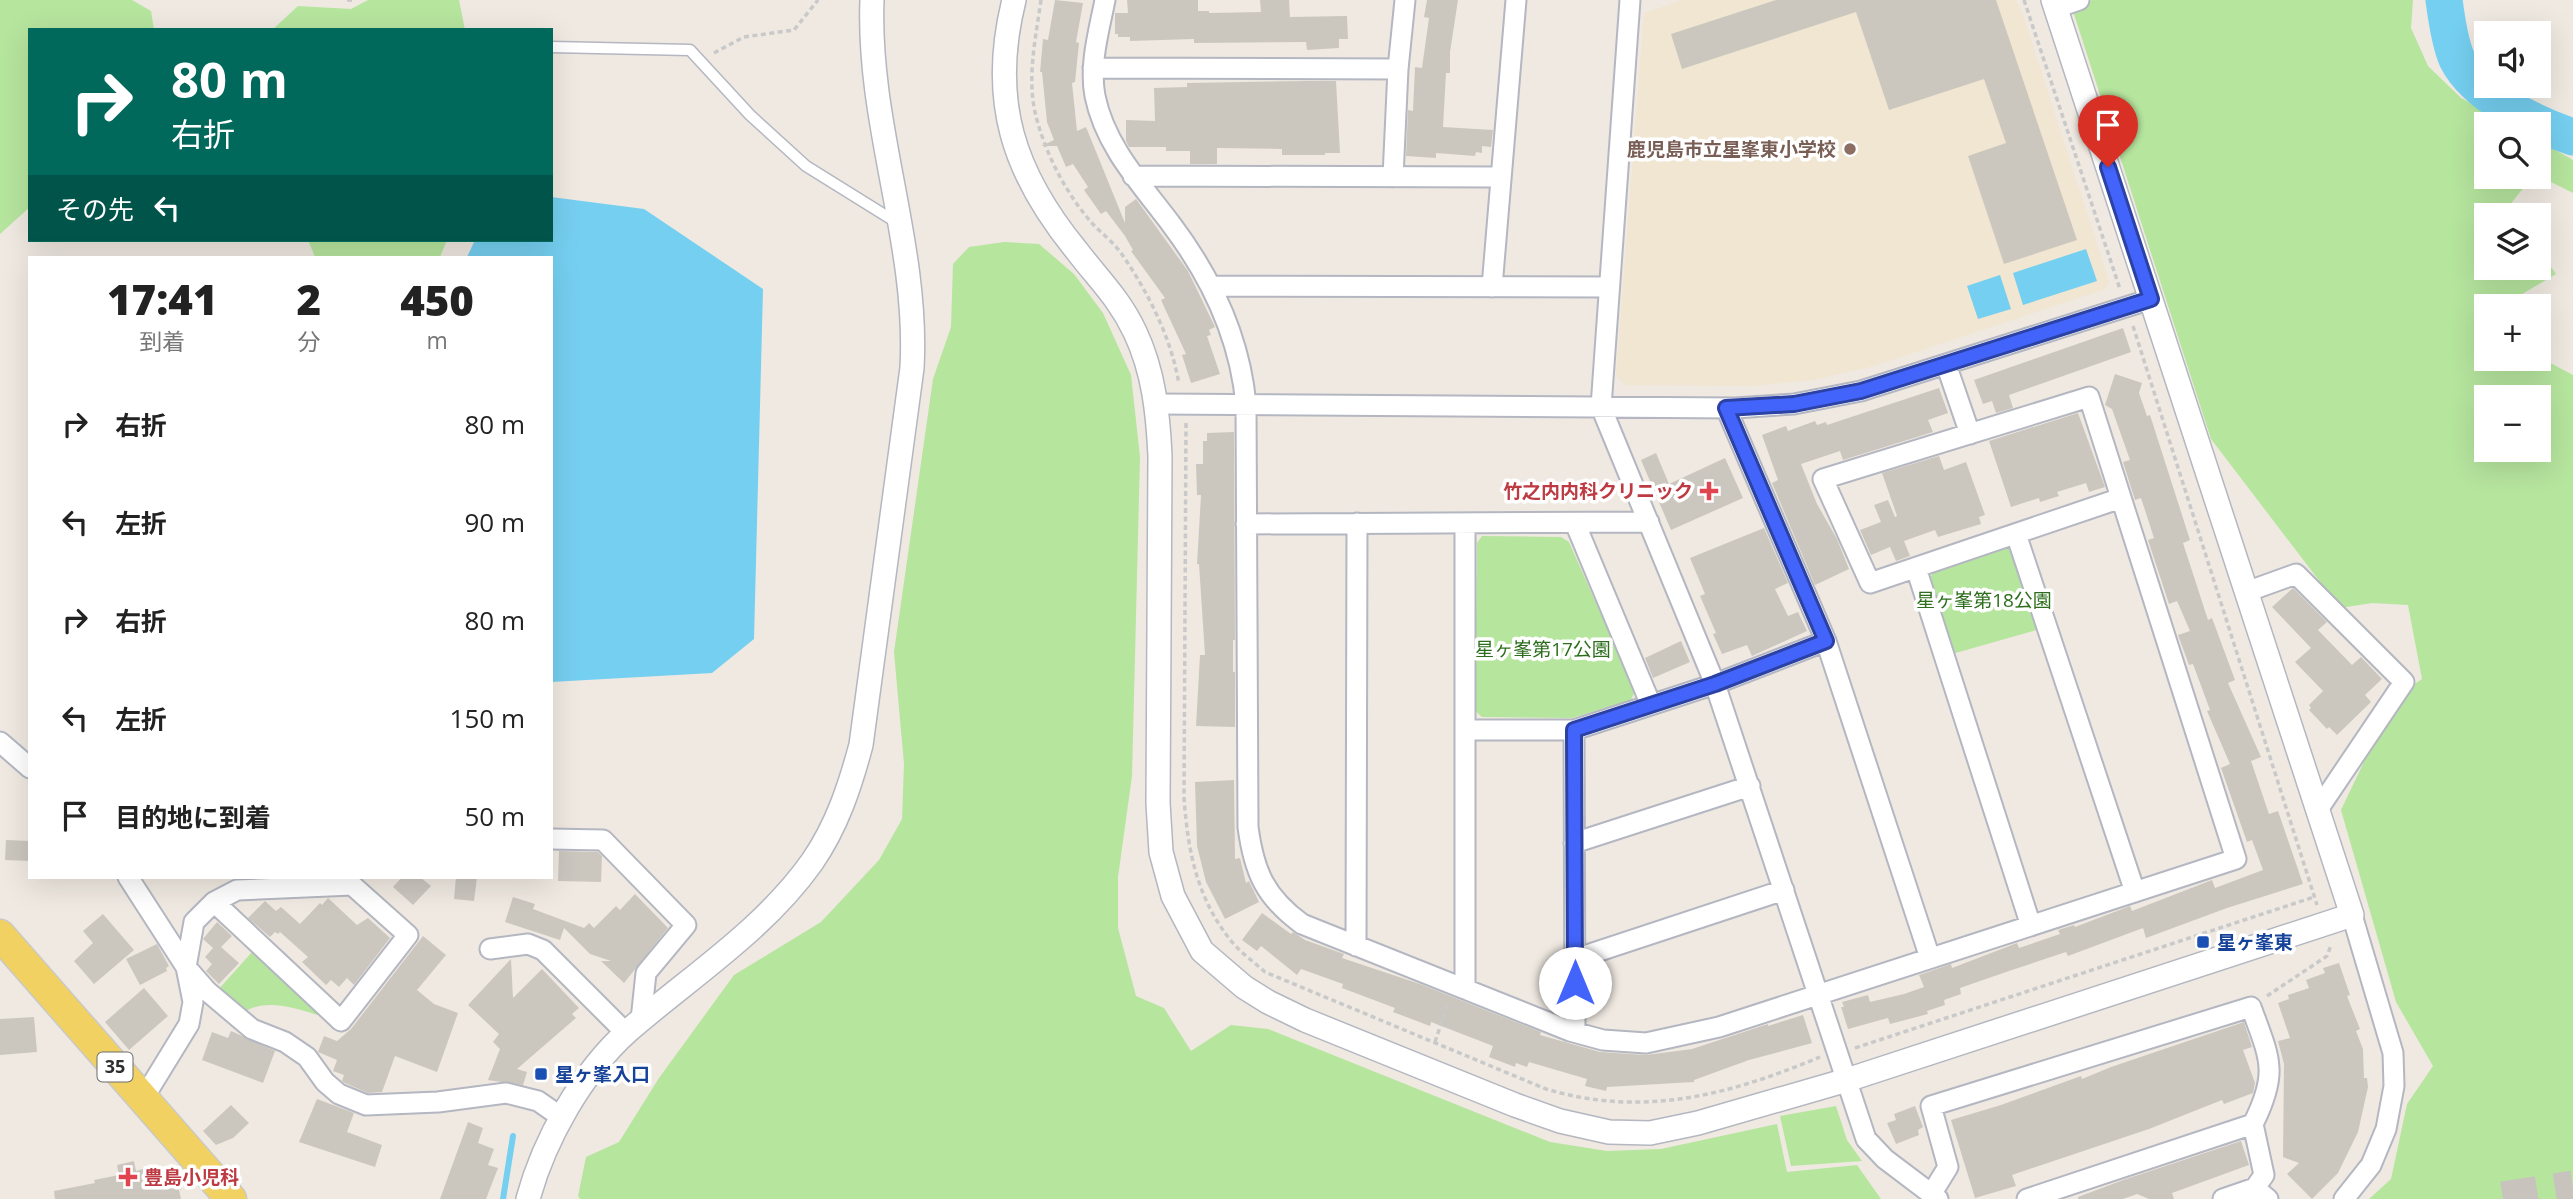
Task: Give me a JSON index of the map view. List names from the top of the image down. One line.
{"streets":{"main road":["35"]},"parks":["星ヶ峯第18公園","星ヶ峯第17公園"],"places":{"other":["鹿児島市立星峯東小学校"],"health":["竹之内内科クリニック","豊島小児科"],"transit":["星ヶ峯東","星ヶ峯入口"]},"page":{"map_buttons":["+","−"],"turn":["80 m","右折"],"then":"その先","eta":["17:41","到着","2","分","450","m"],"list":[{"name":"右折","value":"80 m"},{"name":"左折","value":"90 m"},{"name":"右折","value":"80 m"},{"name":"左折","value":"150 m"},{"name":"目的地に到着","value":"50 m"}]}}
